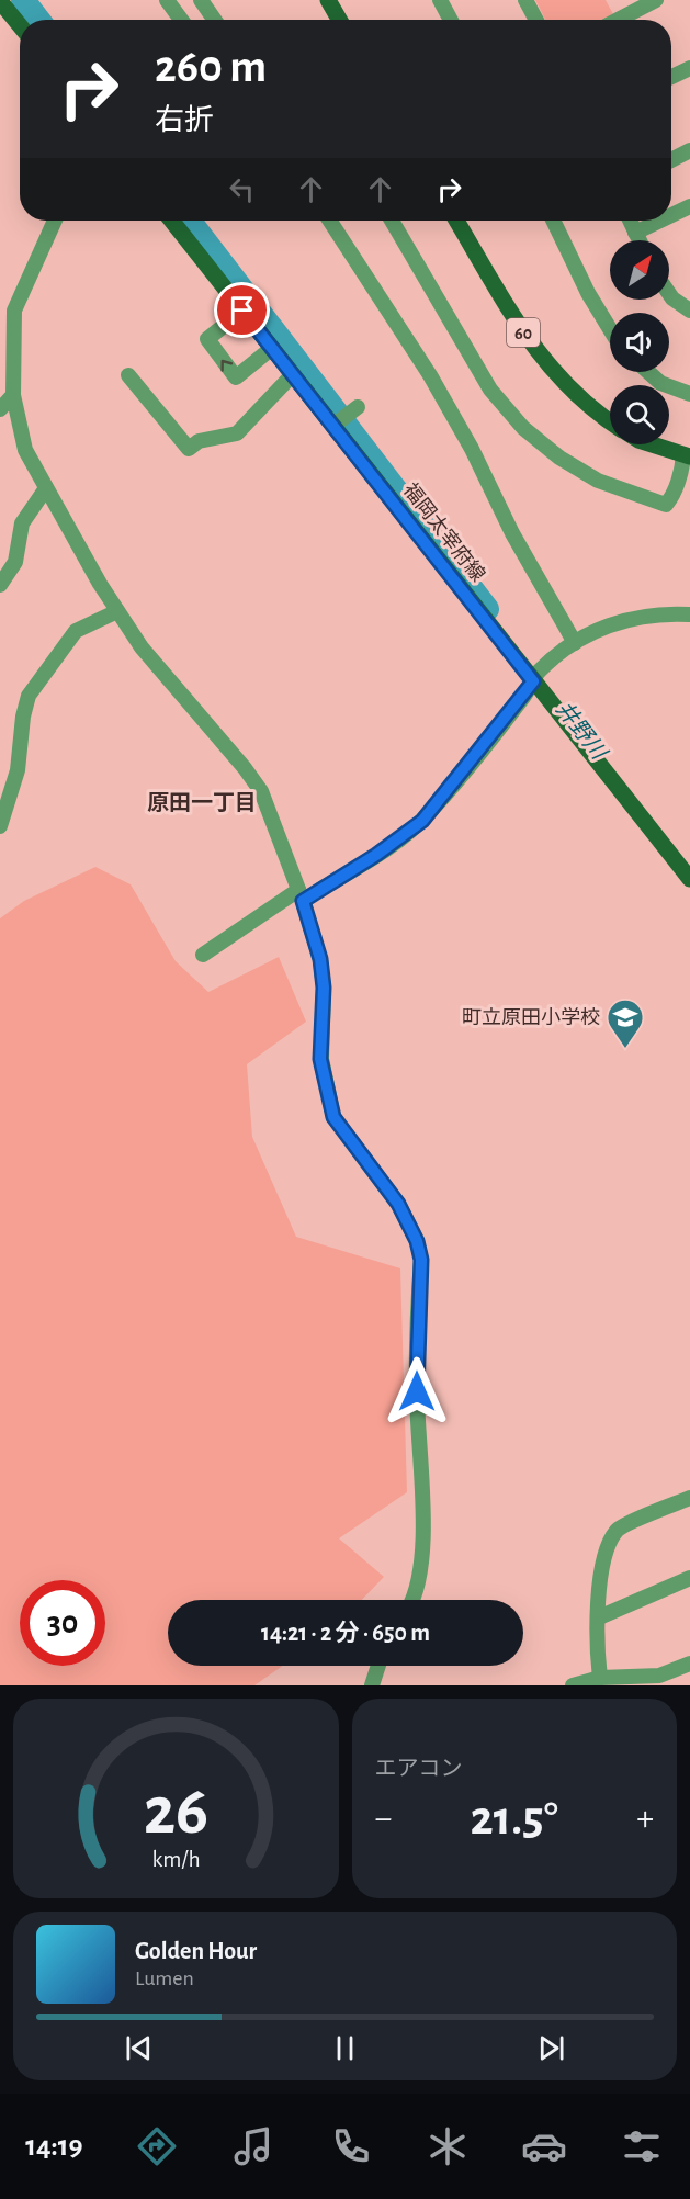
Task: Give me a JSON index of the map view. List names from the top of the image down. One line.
{"streets":{"main road":["60","福岡太宰府線"]},"districts":["原田一丁目"],"water":["井野川"],"places":{"school or university":["町立原田小学校"]},"north":"top right","page":{"turn":["260 m","右折"],"limit":"30","trip":"14:21 · 2 分 · 650 m","tile":"エアコン","heat":["−","21.5°","+"],"song":["Golden Hour","Lumen"],"tabs":"14:19","gauge":["26","km/h"]}}
